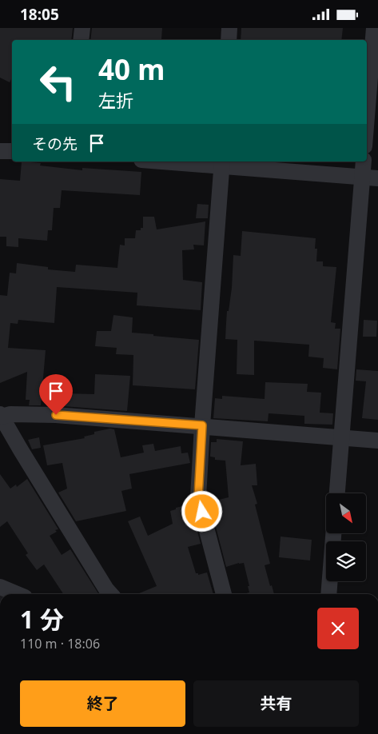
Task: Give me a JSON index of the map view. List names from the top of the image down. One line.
{"north":"bottom right","page":{"status":"18:05","turn":["40 m","左折"],"then":"その先","heading":["1 分","110 m · 18:06"],"buttons":["終了","共有"]}}
